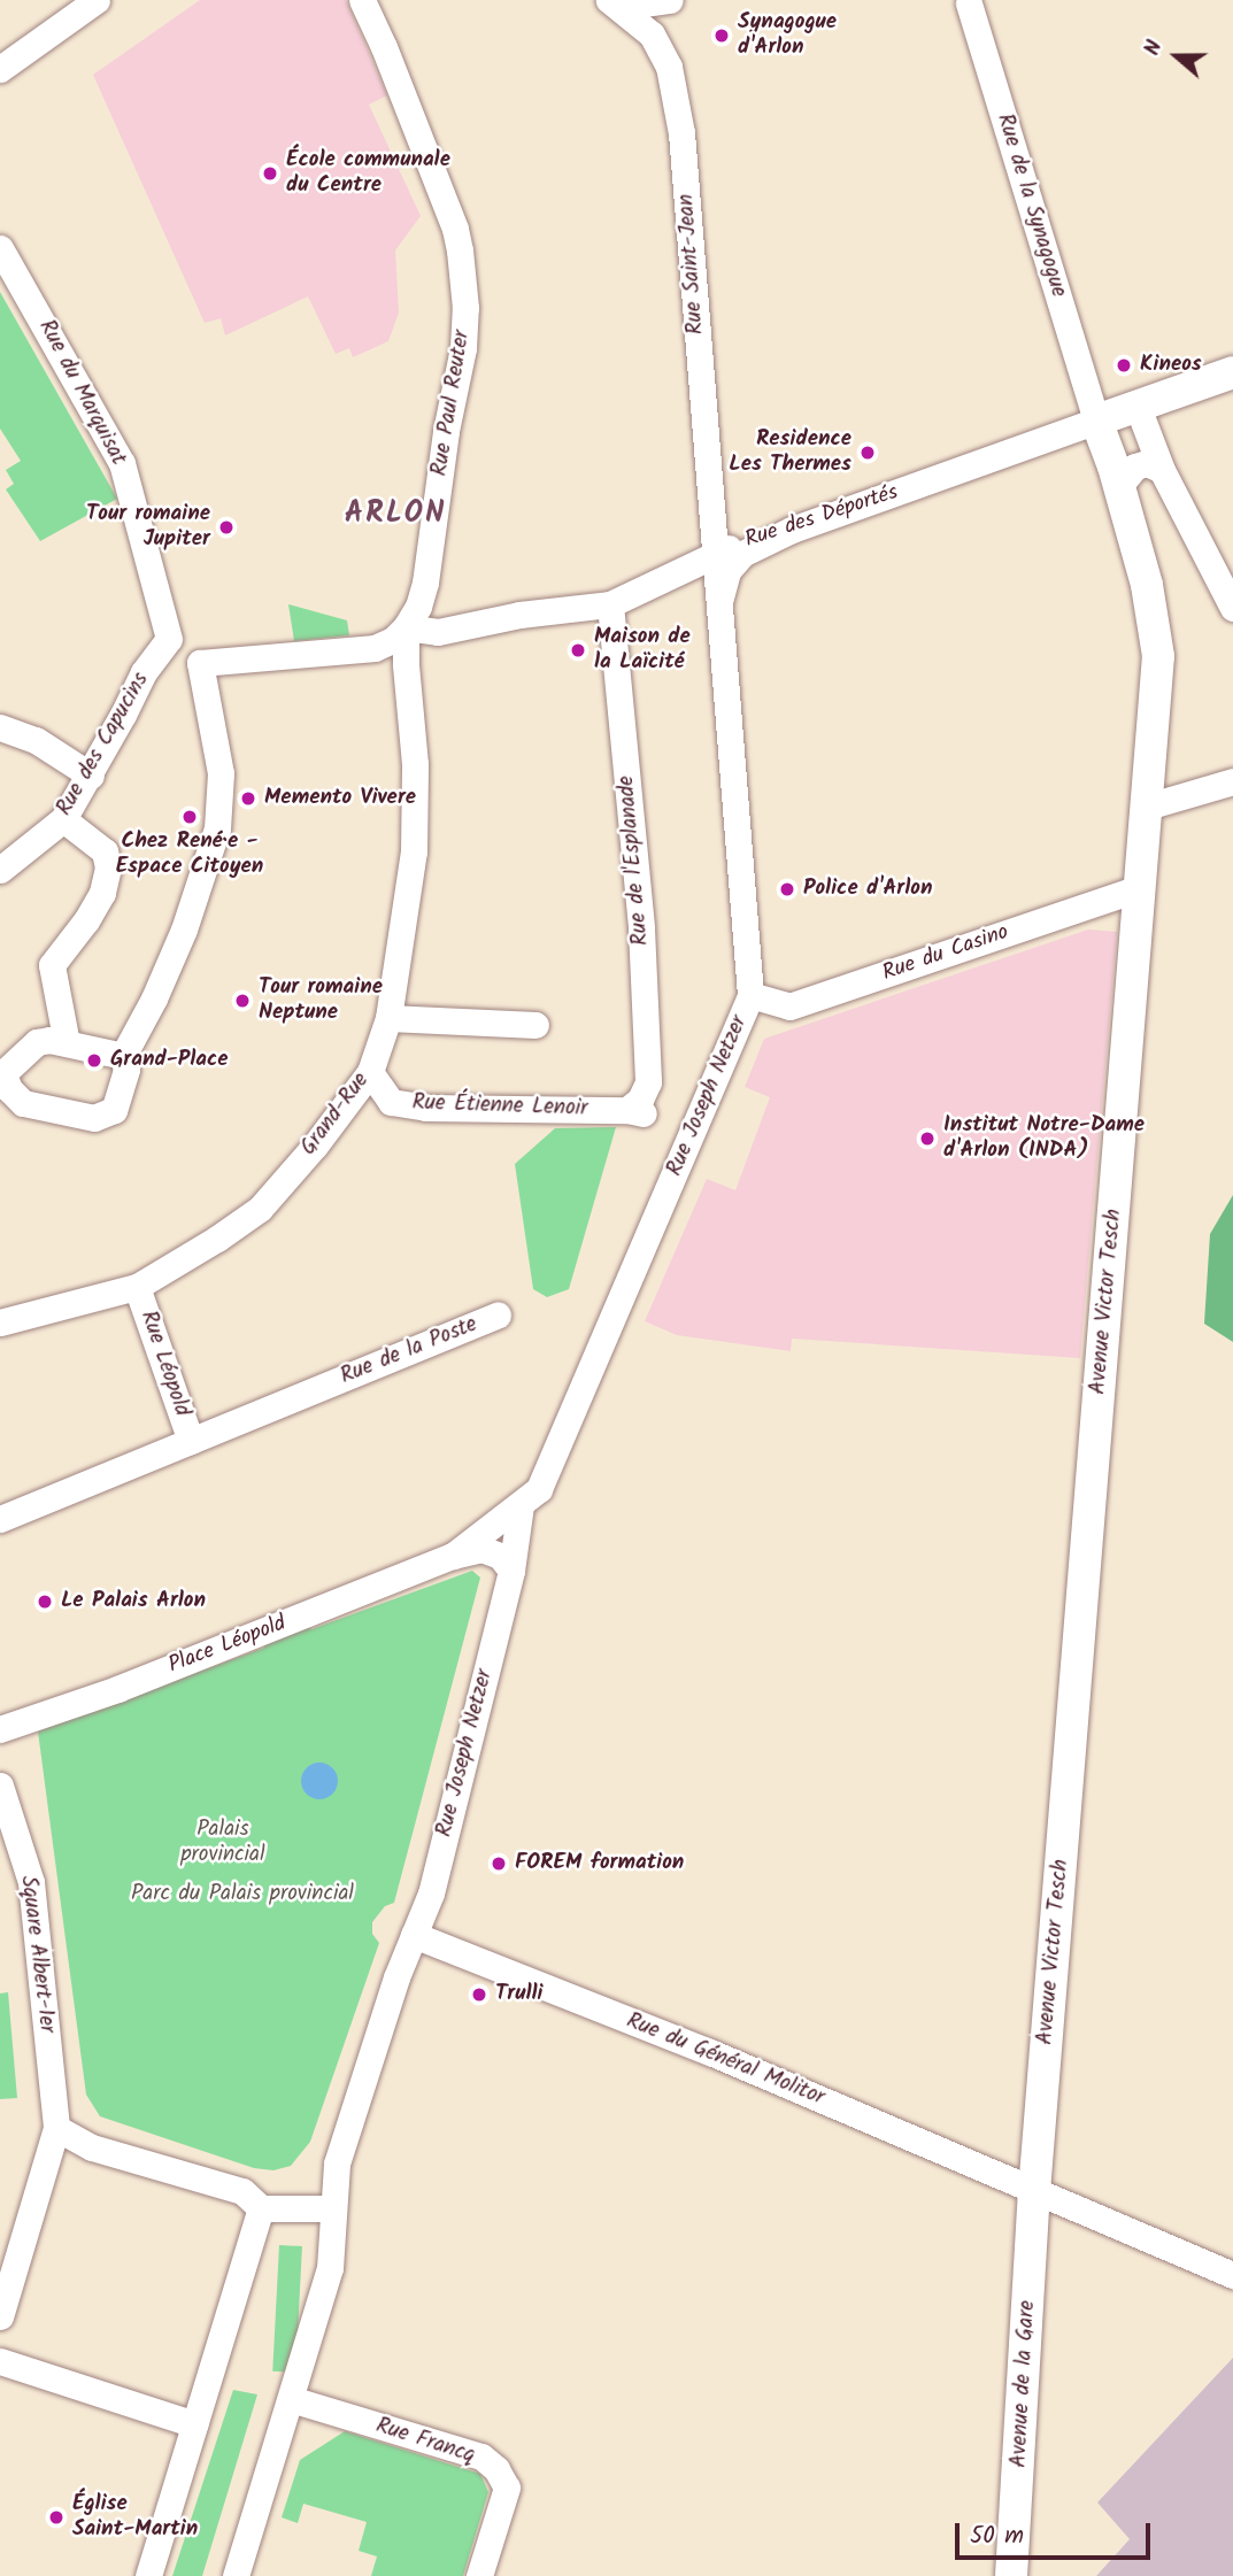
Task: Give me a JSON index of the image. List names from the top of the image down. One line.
{"streets":{"main road":["Rue des Déportés","Avenue Victor Tesch","Avenue de la Gare"],"street":["Rue de la Synagogue","Rue Saint-Jean","Rue du Marquisat","Rue Paul Reuter","Rue des Capucins","Rue de l'Esplanade","Rue du Casino","Rue Joseph Netzer","Rue Étienne Lenoir","Grand-Rue","Rue de la Poste","Rue Léopold","Place Léopold","Square Albert-1er","Rue du Général Molitor","Rue Francq"]},"crossings":[["Rue de la Synagogue","Rue des Déportés"],["Rue de la Synagogue","Avenue Victor Tesch"],["Rue Saint-Jean","Rue des Déportés"],["Rue Saint-Jean","Rue Joseph Netzer"],["Rue du Marquisat","Rue des Capucins"],["Rue Paul Reuter","Rue des Déportés"],["Rue Paul Reuter","Grand-Rue"],["Rue des Déportés","Rue de l'Esplanade"],["Rue des Déportés","Rue Joseph Netzer"],["Rue des Déportés","Grand-Rue"],["Rue des Déportés","Avenue Victor Tesch"],["Rue de l'Esplanade","Rue Étienne Lenoir"],["Rue du Casino","Rue Joseph Netzer"],["Rue du Casino","Avenue Victor Tesch"],["Rue Joseph Netzer","Place Léopold"],["Rue Joseph Netzer","Rue du Général Molitor"],["Rue Joseph Netzer","Rue Francq"],["Rue Étienne Lenoir","Grand-Rue"],["Grand-Rue","Rue Léopold"],["Avenue Victor Tesch","Rue du Général Molitor"],["Avenue Victor Tesch","Avenue de la Gare"],["Rue de la Poste","Rue Léopold"],["Rue du Général Molitor","Avenue de la Gare"]],"districts":["ARLON"],"parks":["Palais provincial","Parc du Palais provincial"],"places":["Synagogue d'Arlon","École communale du Centre","Kineos","Residence Les Thermes","Tour romaine Jupiter","Maison de la Laïcité","Memento Vivere","Chez René·e - Espace Citoyen","Police d'Arlon","Tour romaine Neptune","Grand-Place","Institut Notre-Dame d'Arlon (INDA)","Le Palais Arlon","FOREM formation","Trulli","Église Saint-Martin"],"scale_bar":"50 m","north":"left"}
